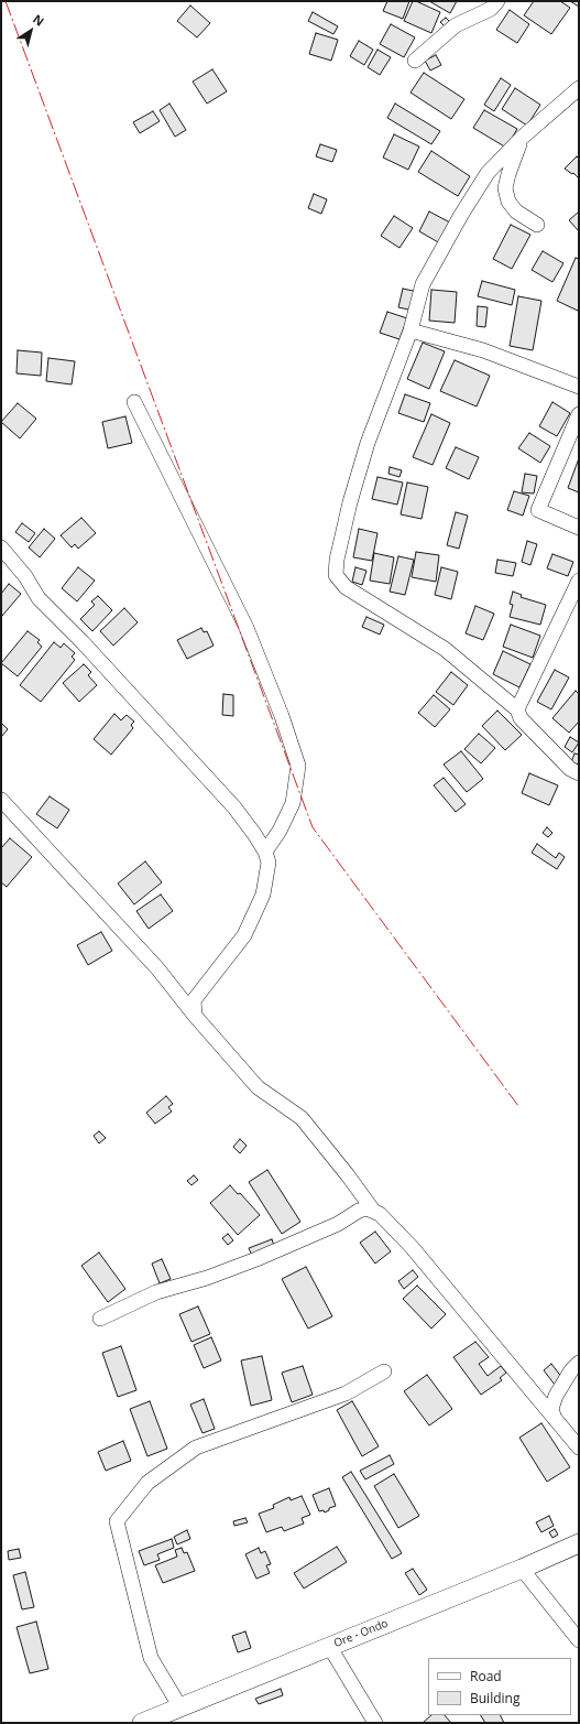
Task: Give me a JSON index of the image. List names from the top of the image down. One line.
{"streets":{"main road":["Ore - Ondo"]},"legend":["Road","Building"],"north":"top right"}
